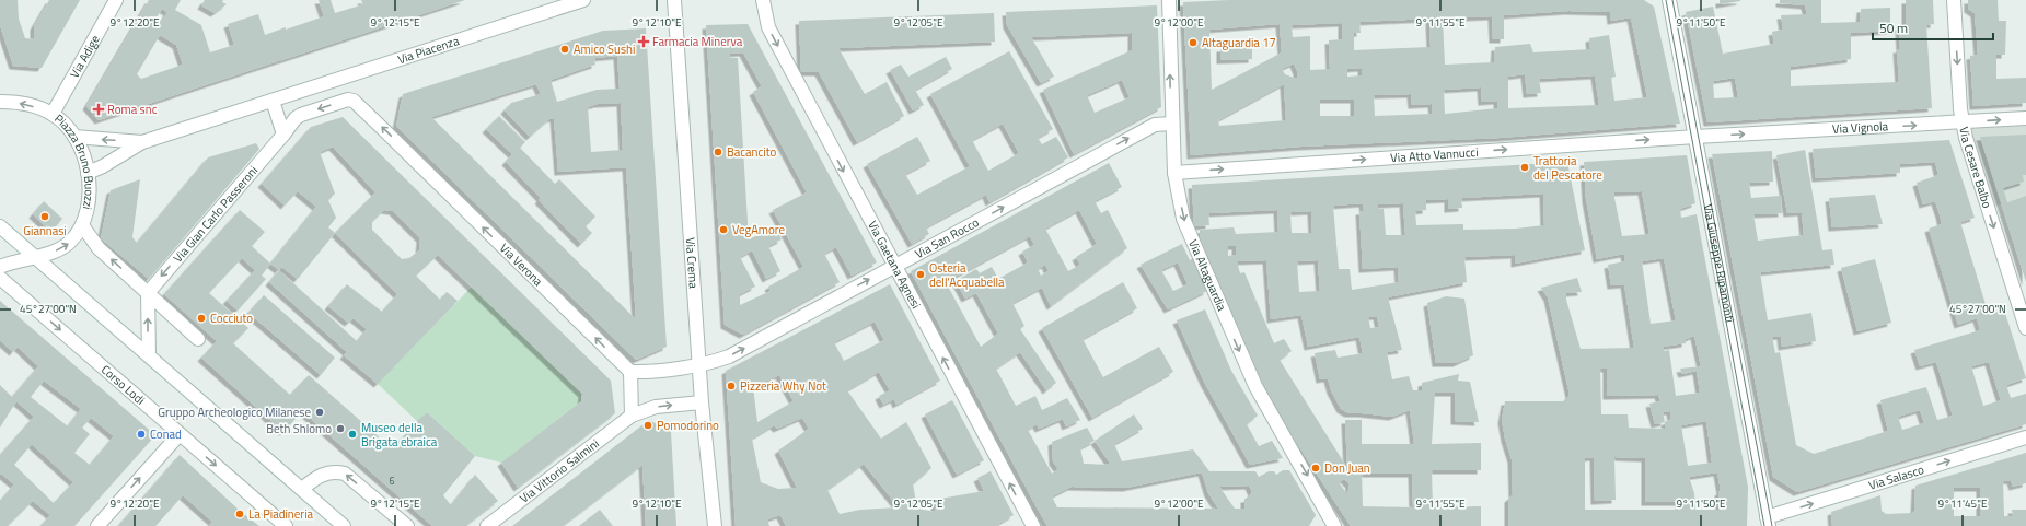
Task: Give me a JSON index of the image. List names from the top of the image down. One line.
{"streets":{"street":["Via Piacenza","Via Adige","Via Vignola","Via Atto Vannucci","Piazza Bruno Buozzi","Via Cesare Balbo","Via Gian Carlo Passeroni","Via San Rocco","Via Giuseppe Ripamonti","Via Crema","Via Verona","Via Gaetana Agnesi","Via Altaguardia","Corso Lodi","Via Vittorio Salmini","Via Salasco"]},"crossings":[["Via Piacenza","Piazza Bruno Buozzi"],["Via Adige","Piazza Bruno Buozzi"],["Via Vignola","Via Atto Vannucci"],["Via Vignola","Via Cesare Balbo"],["Via Vignola","Via Giuseppe Ripamonti"],["Via Atto Vannucci","Via Giuseppe Ripamonti"],["Via Atto Vannucci","Via Altaguardia"],["Via Gian Carlo Passeroni","Via Verona"],["Via San Rocco","Via Crema"],["Via San Rocco","Via Gaetana Agnesi"],["Via San Rocco","Via Altaguardia"],["Via Giuseppe Ripamonti","Via Salasco"],["Via Crema","Via Vittorio Salmini"]],"one_way":["Via Vignola","Via Atto Vannucci","Via Cesare Balbo","Via Gian Carlo Passeroni","Via San Rocco","Via Verona","Via Salasco"],"places":{"health":["Farmacia Minerva","Roma snc"],"other":["Altaguardia 17","Amico Sushi","Bacancito","Trattoria del Pescatore","Giannasi","VegAmore","Osteria dell'Acquabella","Cocciuto","Pizzeria Why Not","Gruppo Archeologico Milanese","Pomodorino","Beth Shlomo","Conad","Museo della Brigata ebraica","Don Juan","La Piadineria"]},"house_numbers":["6"],"scale_bar":"50 m","coordinates":["9°12'20\"E","9°12'15\"E","9°12'10\"E","9°12'05\"E","9°12'00\"E","9°11'55\"E","9°11'50\"E","45°27'00\"N","9°11'45\"E"]}
